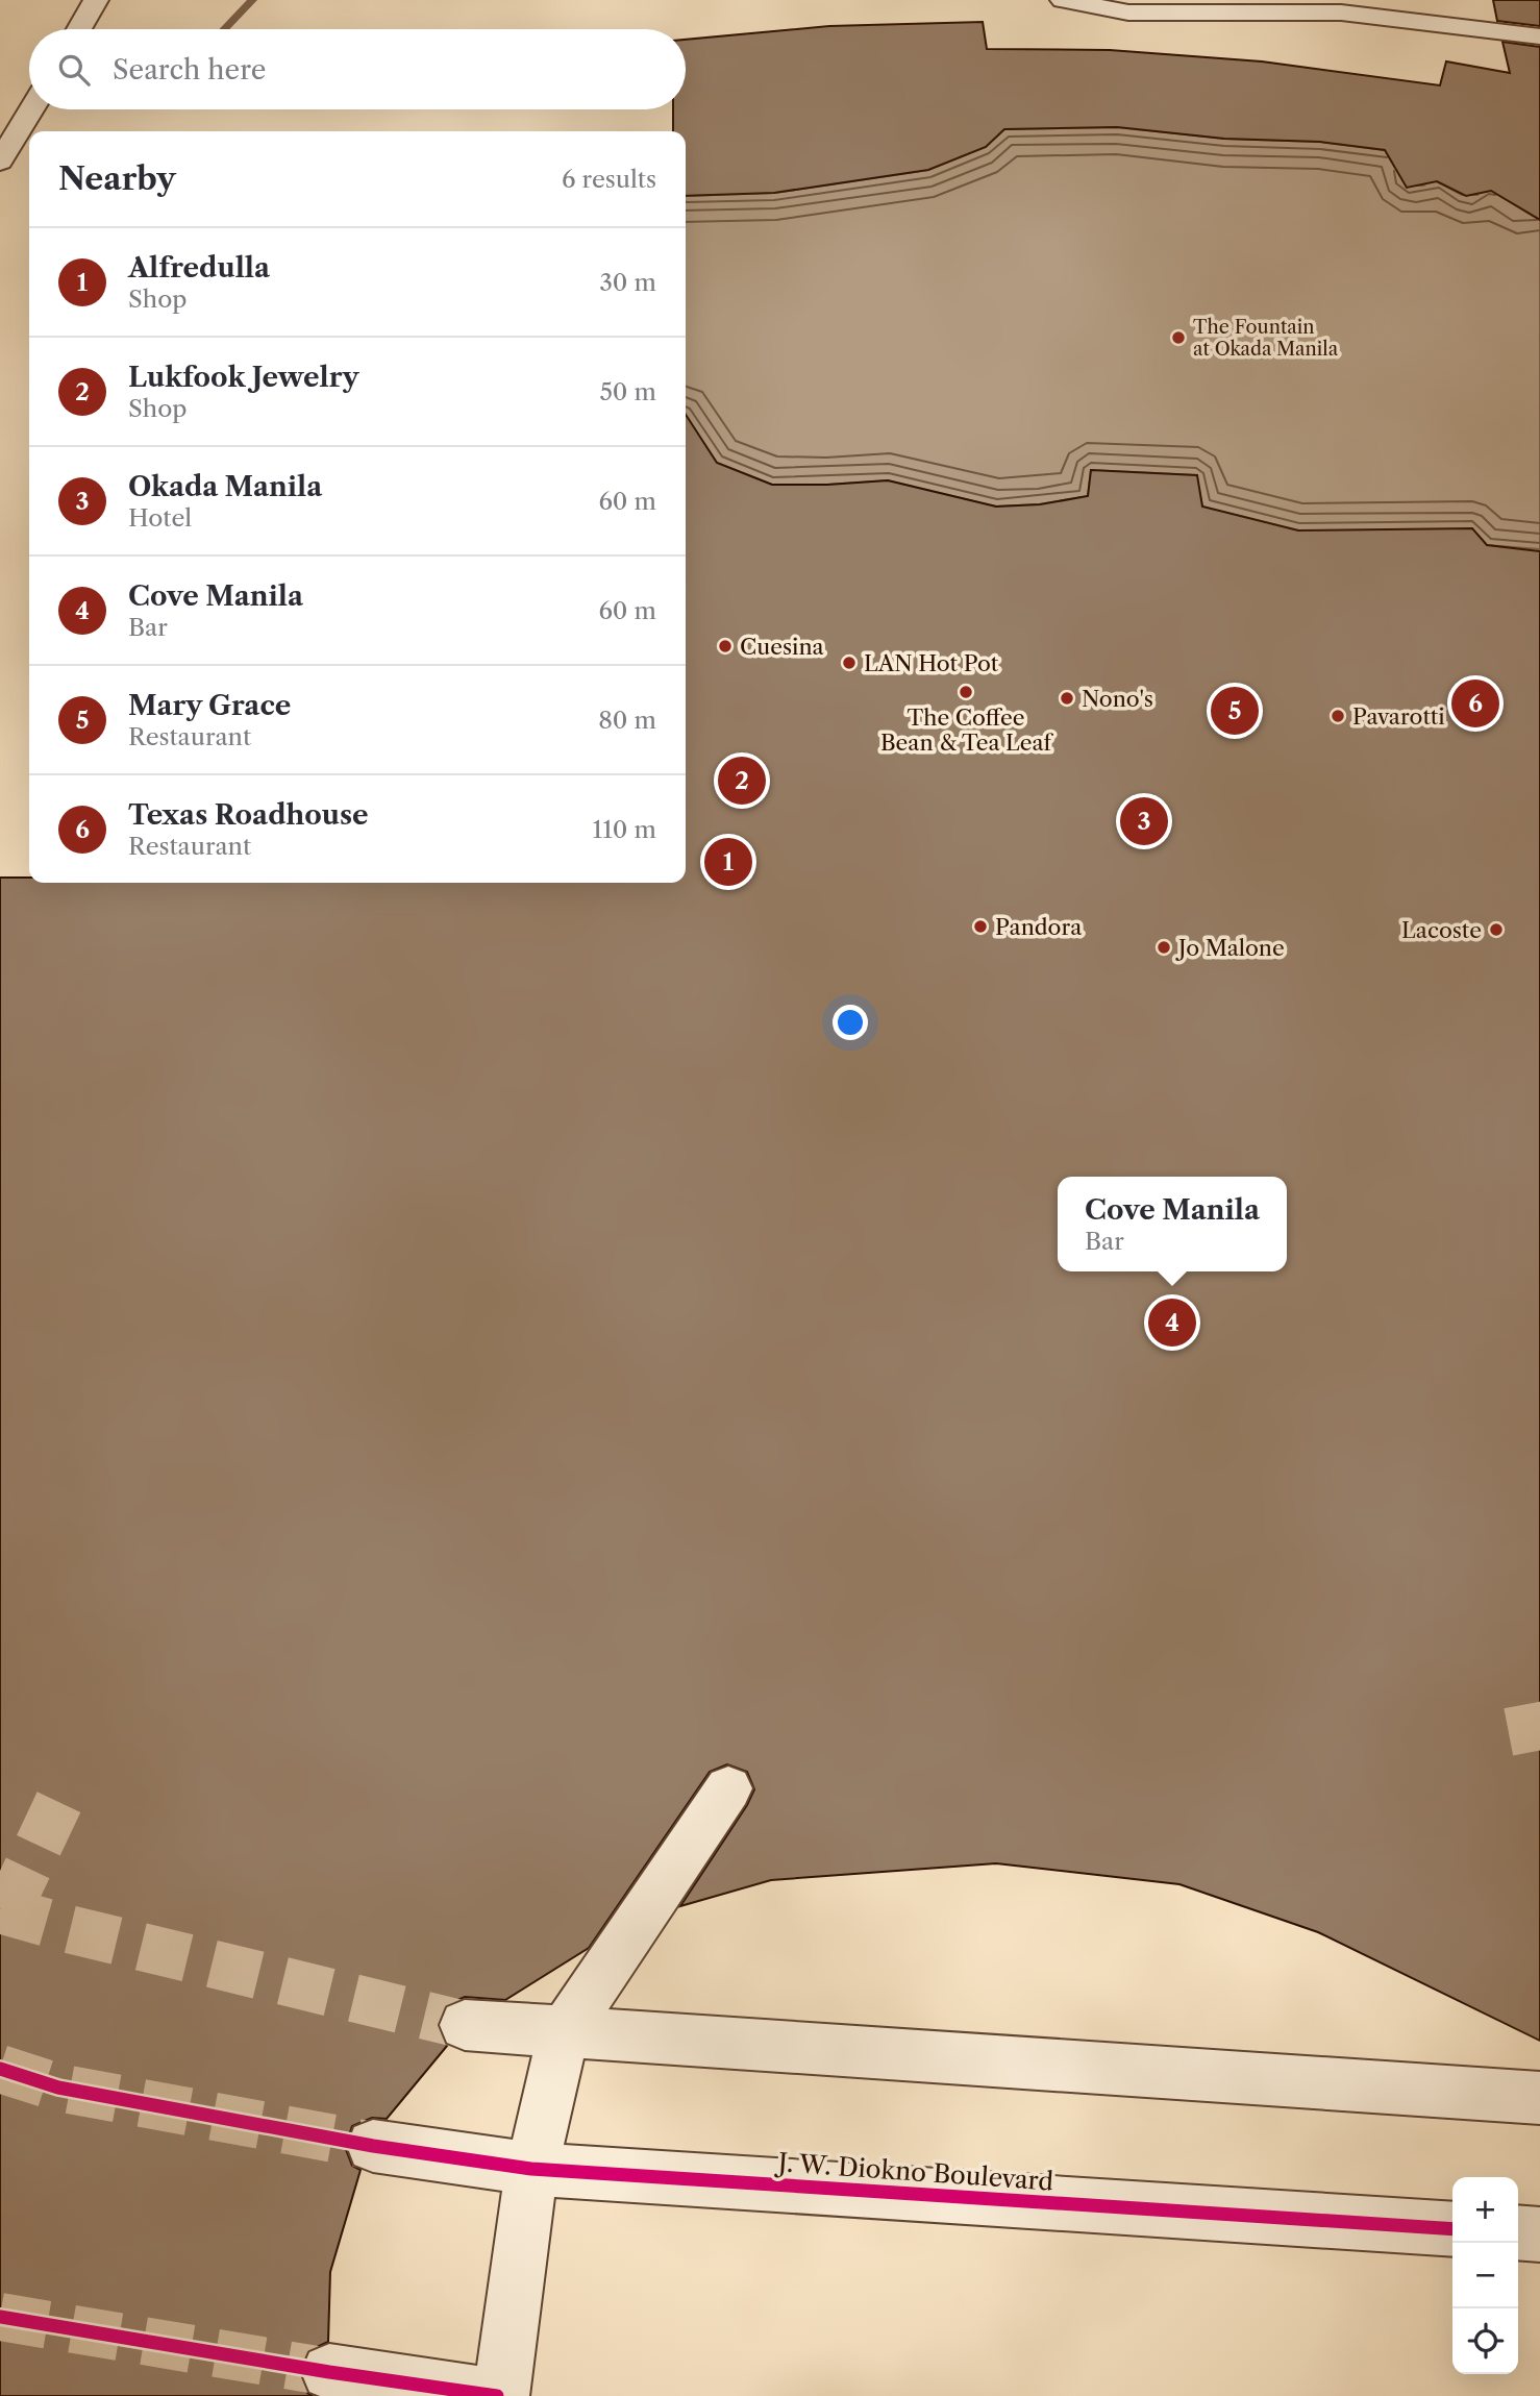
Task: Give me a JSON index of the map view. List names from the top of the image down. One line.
{"streets":{"street":["J. W. Diokno Boulevard"]},"places":["The Fountain at Okada Manila","Cuesina","LAN Hot Pot","The Coffee Bean & Tea Leaf","Nono's","Pavarotti","Pandora","Lacoste","Jo Malone"],"page":{"search":"Search here","heading":["Nearby","6 results"],"list":[{"mark":"1","name":"Alfredulla","note":"Shop","value":"30 m"},{"mark":"2","name":"Lukfook Jewelry","note":"Shop","value":"50 m"},{"mark":"3","name":"Okada Manila","note":"Hotel","value":"60 m"},{"mark":"4","name":"Cove Manila","note":"Bar","value":"60 m"},{"mark":"5","name":"Mary Grace","note":"Restaurant","value":"80 m"},{"mark":"6","name":"Texas Roadhouse","note":"Restaurant","value":"110 m"}],"pins":["6","5","2","3","1","4"],"popup":["Cove Manila","Bar"],"map_buttons":["+","−"]}}
